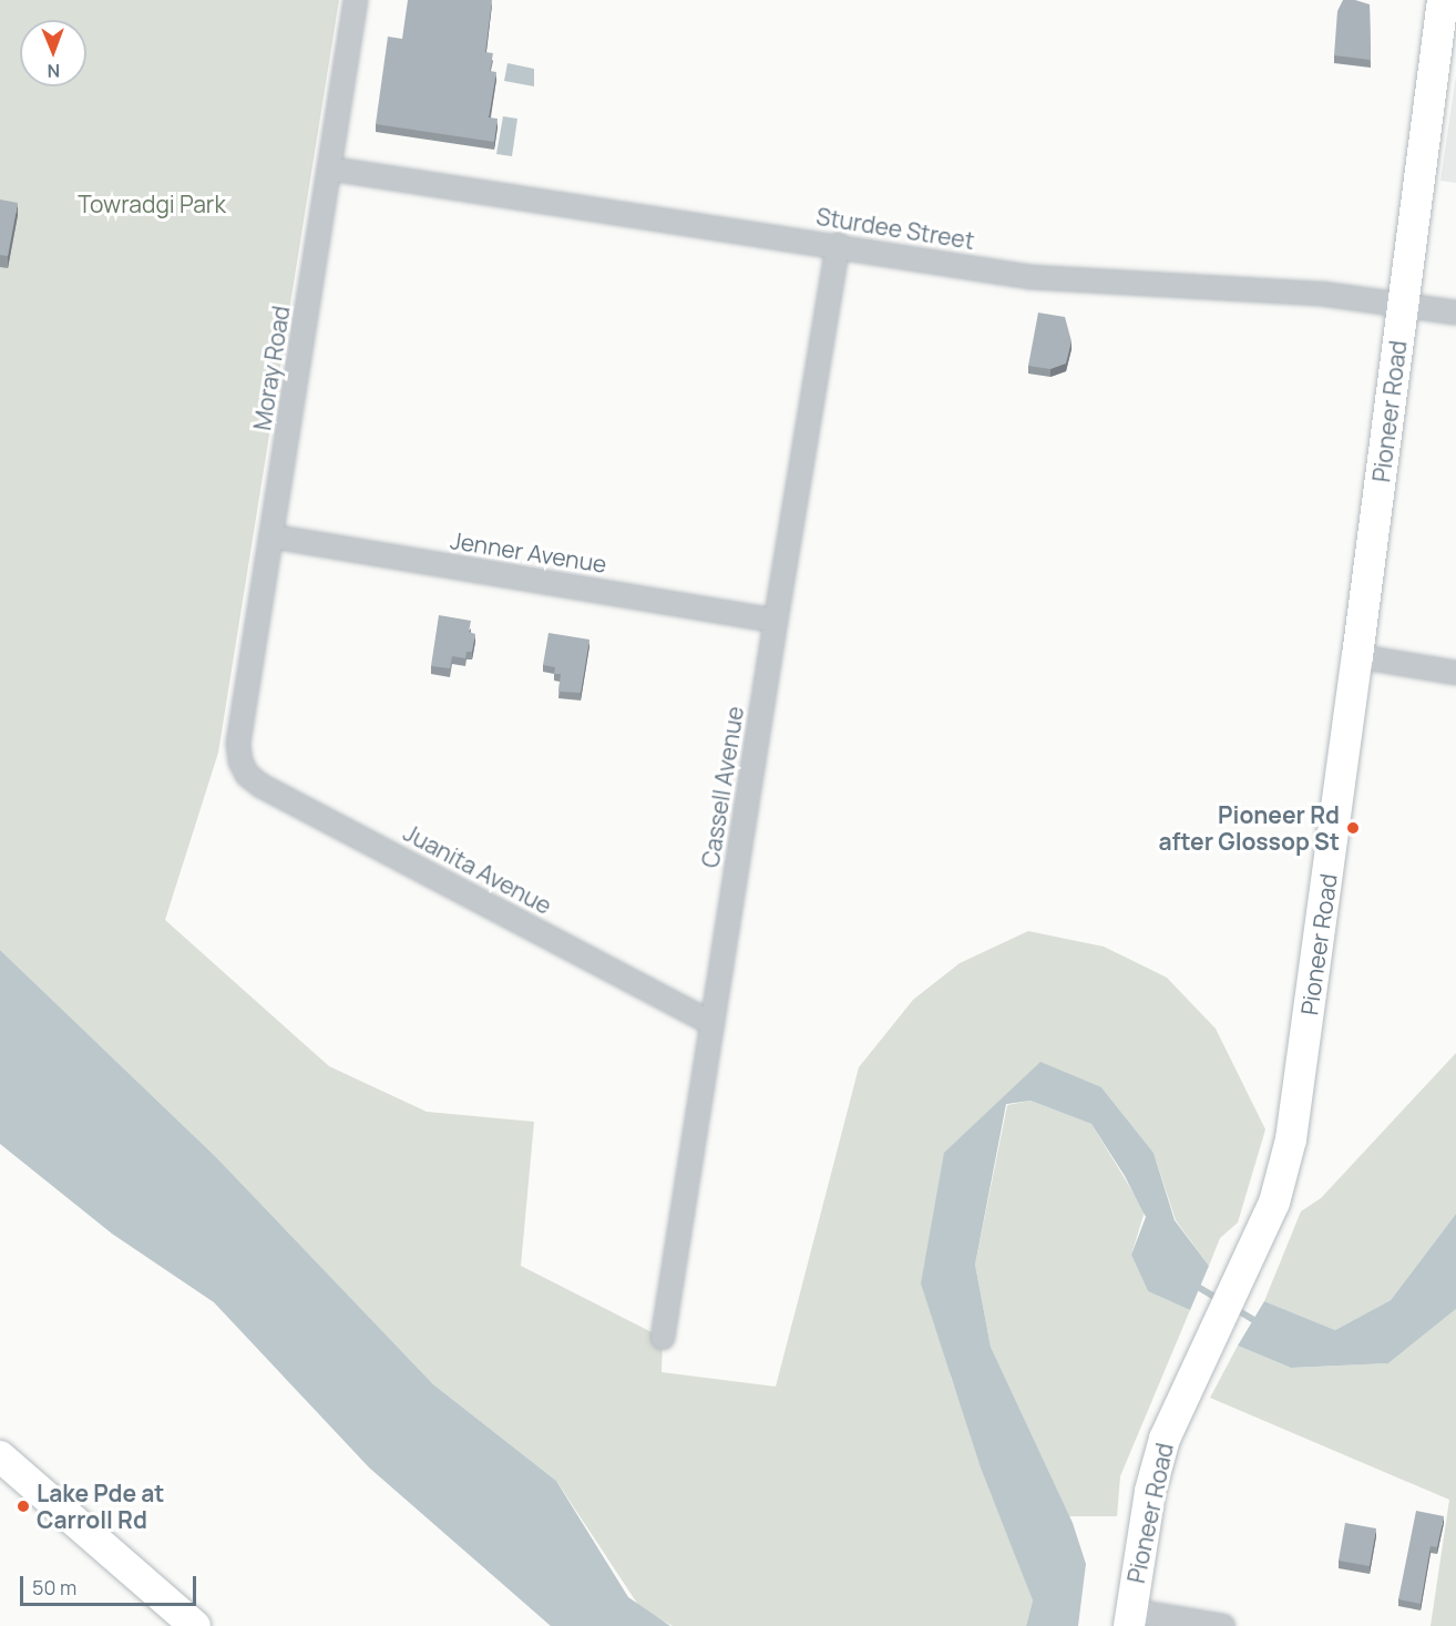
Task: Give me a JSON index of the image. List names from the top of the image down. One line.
{"streets":{"main road":["Pioneer Road"],"street":["Sturdee Street","Moray Road","Jenner Avenue","Cassell Avenue","Juanita Avenue"]},"crossings":[["Sturdee Street","Moray Road"],["Sturdee Street","Pioneer Road"],["Sturdee Street","Cassell Avenue"],["Moray Road","Jenner Avenue"],["Moray Road","Juanita Avenue"],["Jenner Avenue","Cassell Avenue"],["Cassell Avenue","Juanita Avenue"]],"parks":["Towradgi Park"],"places":["Pioneer Rd after Glossop St","Lake Pde at Carroll Rd"],"scale_bar":"50 m","north":"bottom"}
